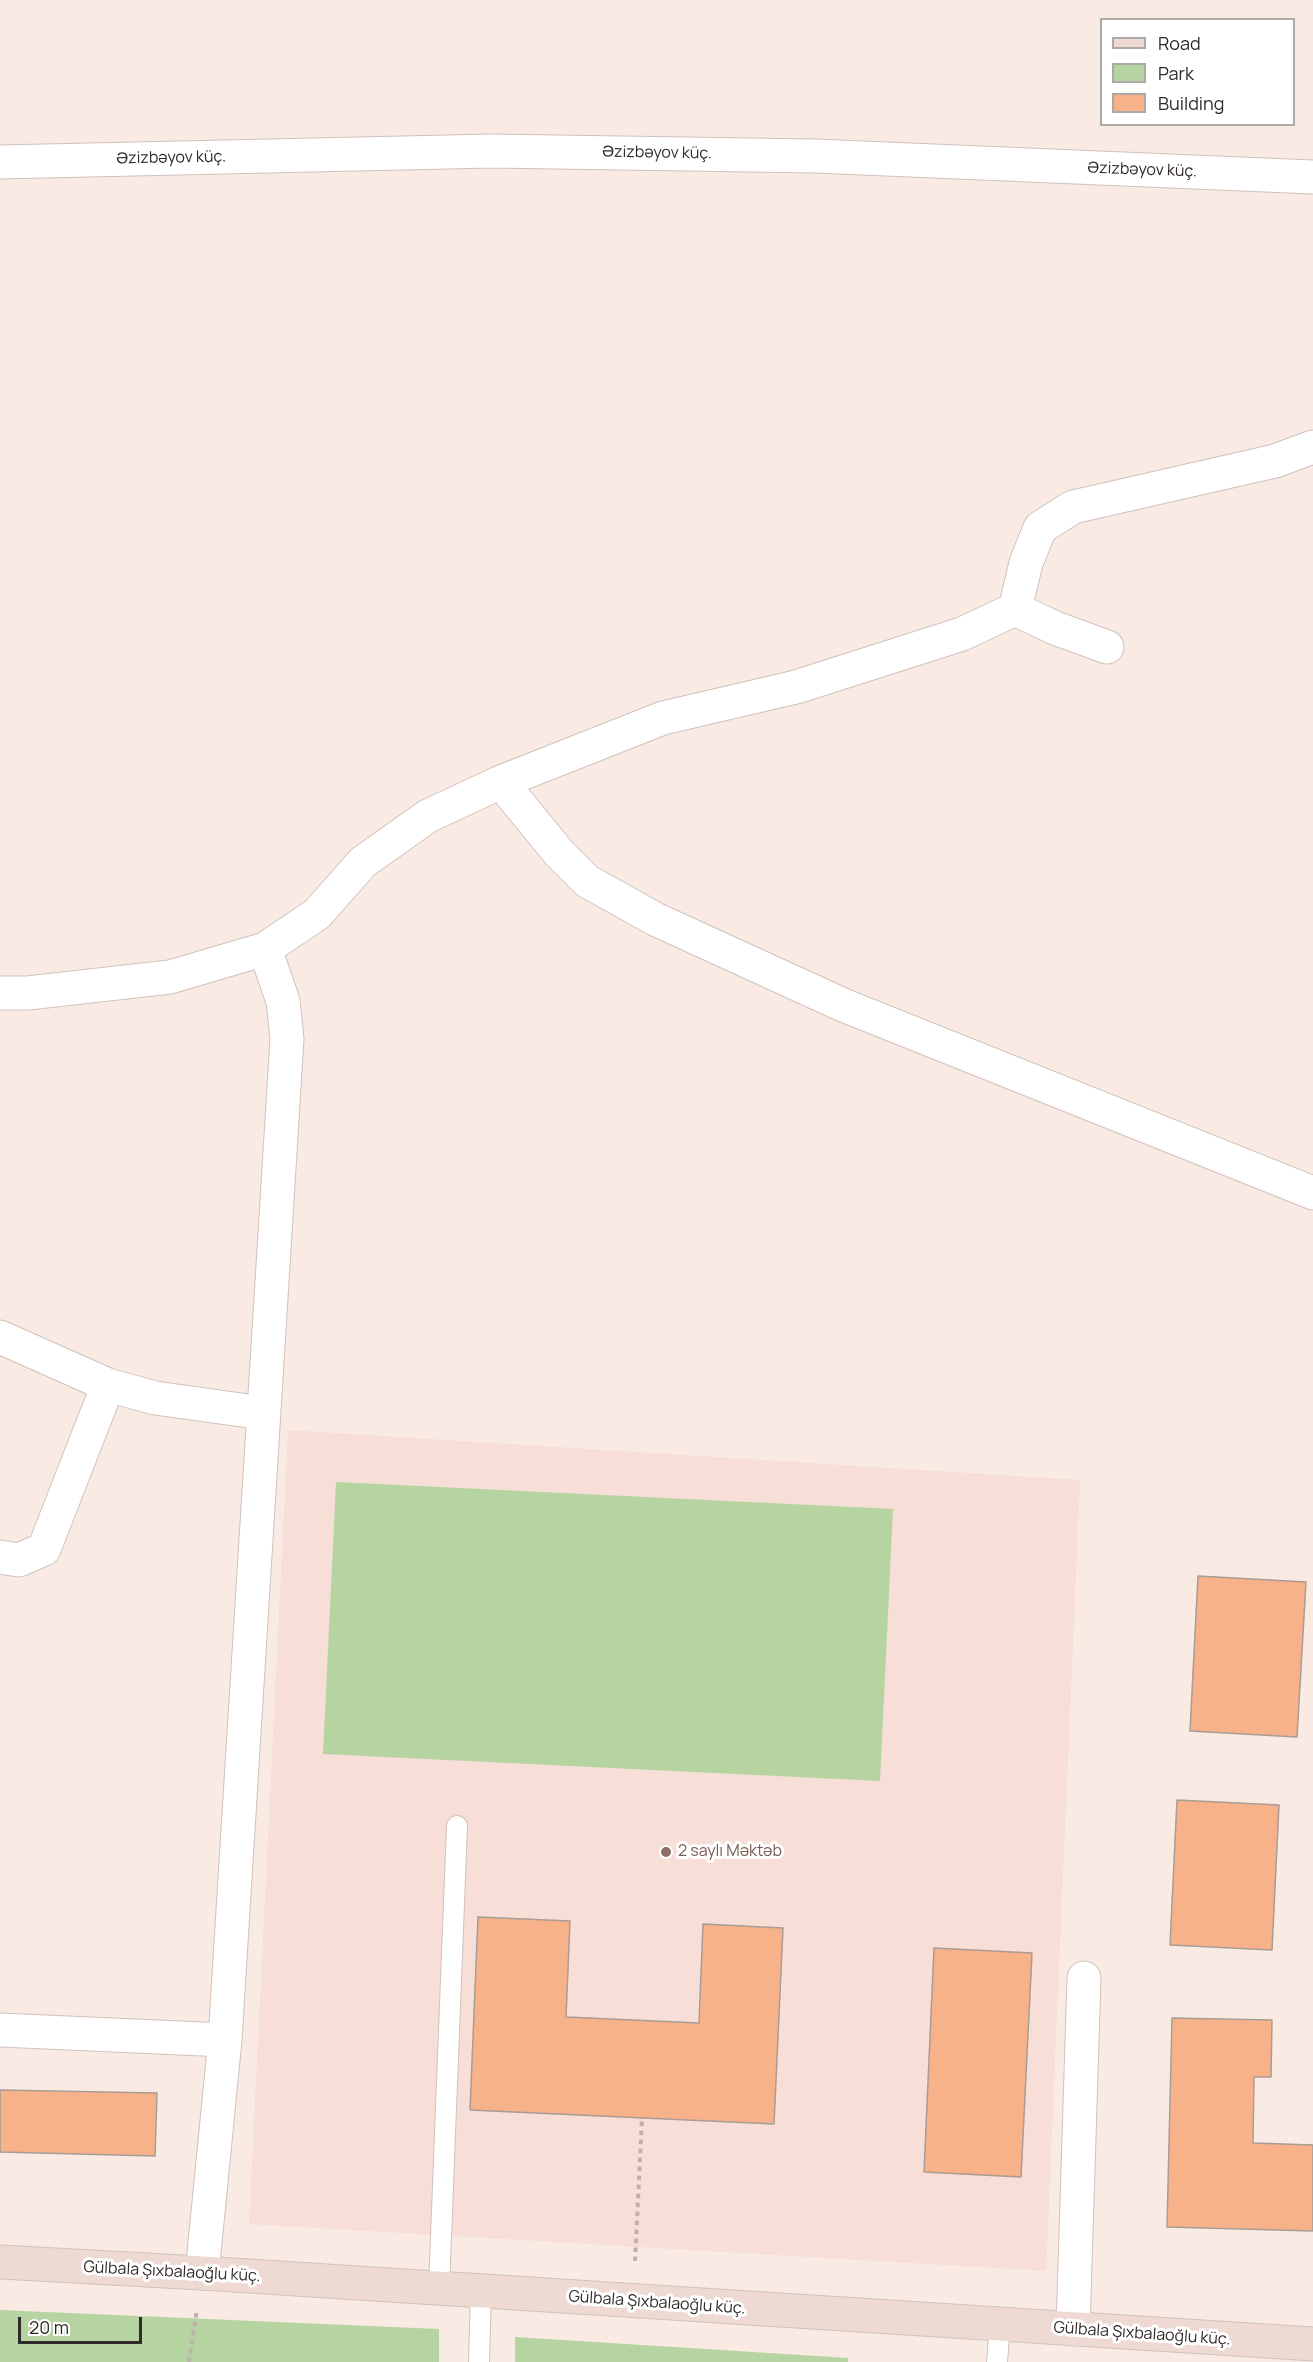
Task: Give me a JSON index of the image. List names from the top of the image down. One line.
{"streets":{"main road":["Gülbala Şıxbalaoğlu küç."],"street":["Əzizbəyov küç."]},"places":["2 saylı Məktəb"],"legend":["Road","Park","Building"],"scale_bar":"20 m"}
